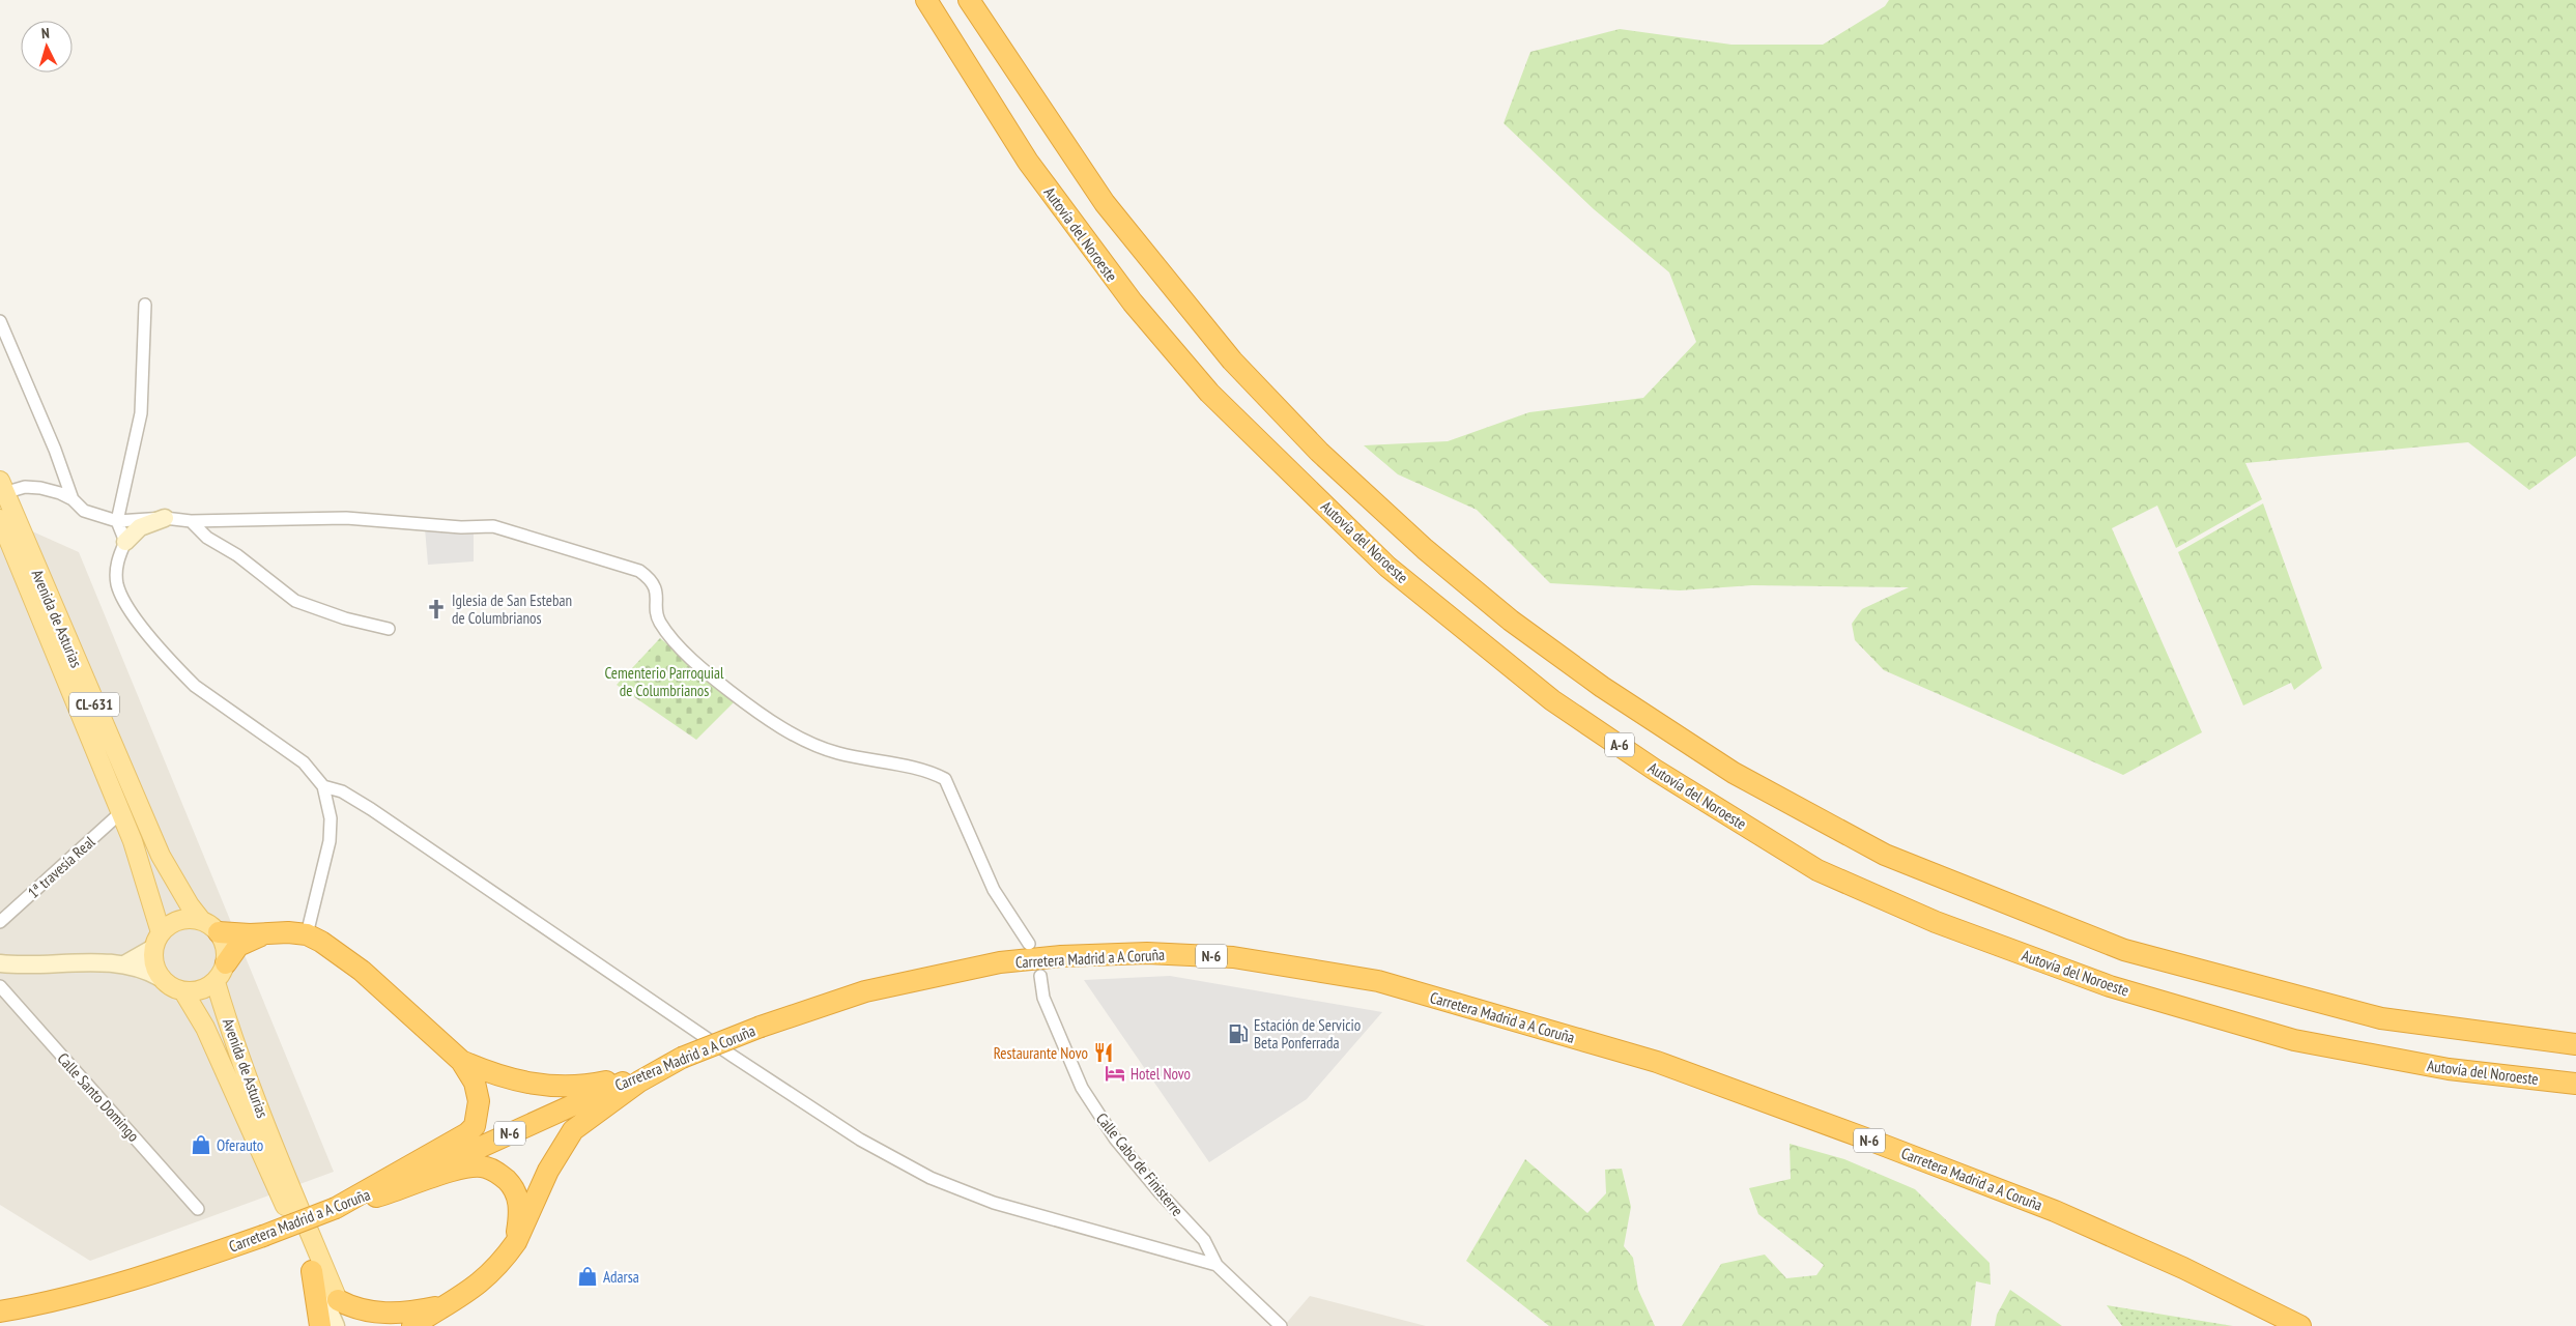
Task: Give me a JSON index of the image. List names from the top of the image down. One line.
{"streets":{"highway":["Autovía del Noroeste","A-6","N-6","Carretera Madrid a A Coruña"],"main road":["Avenida de Asturias","CL-631"],"street":["1ª travesía Real","Calle Santo Domingo","Calle Cabo de Finisterre"]},"crossings":[["Avenida de Asturias","CL-631"],["Avenida de Asturias","1ª travesía Real"]],"parks":["Cementerio Parroquial de Columbrianos"],"places":{"church":["Iglesia de San Esteban de Columbrianos"],"fuel station":["Estación de Servicio Beta Ponferrada"],"restaurant":["Restaurante Novo"],"hotel":["Hotel Novo"],"shop":["Oferauto","Adarsa"]},"north":"top"}
